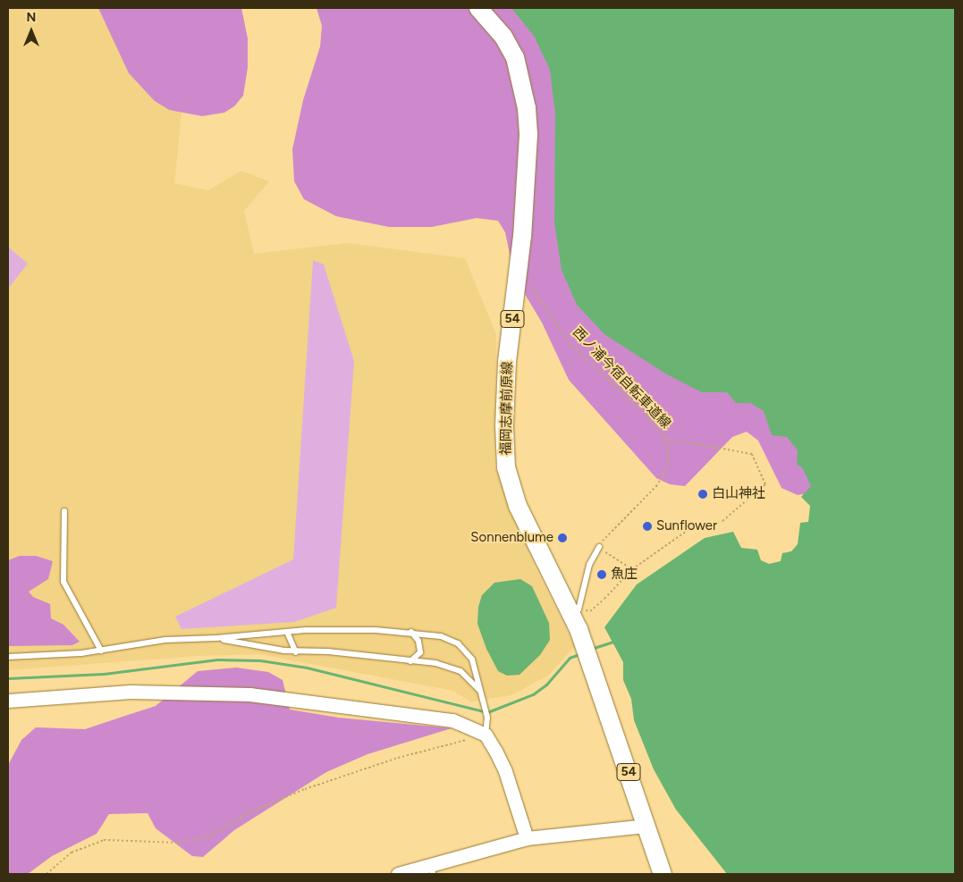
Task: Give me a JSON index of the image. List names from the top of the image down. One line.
{"streets":{"main road":["54","福岡志摩前原線"],"path":["西ノ浦今宿自転車道線"]},"crossings":[["西ノ浦今宿自転車道線","福岡志摩前原線"]],"places":["白山神社","Sunflower","Sonnenblume","魚庄"],"north":"top"}
